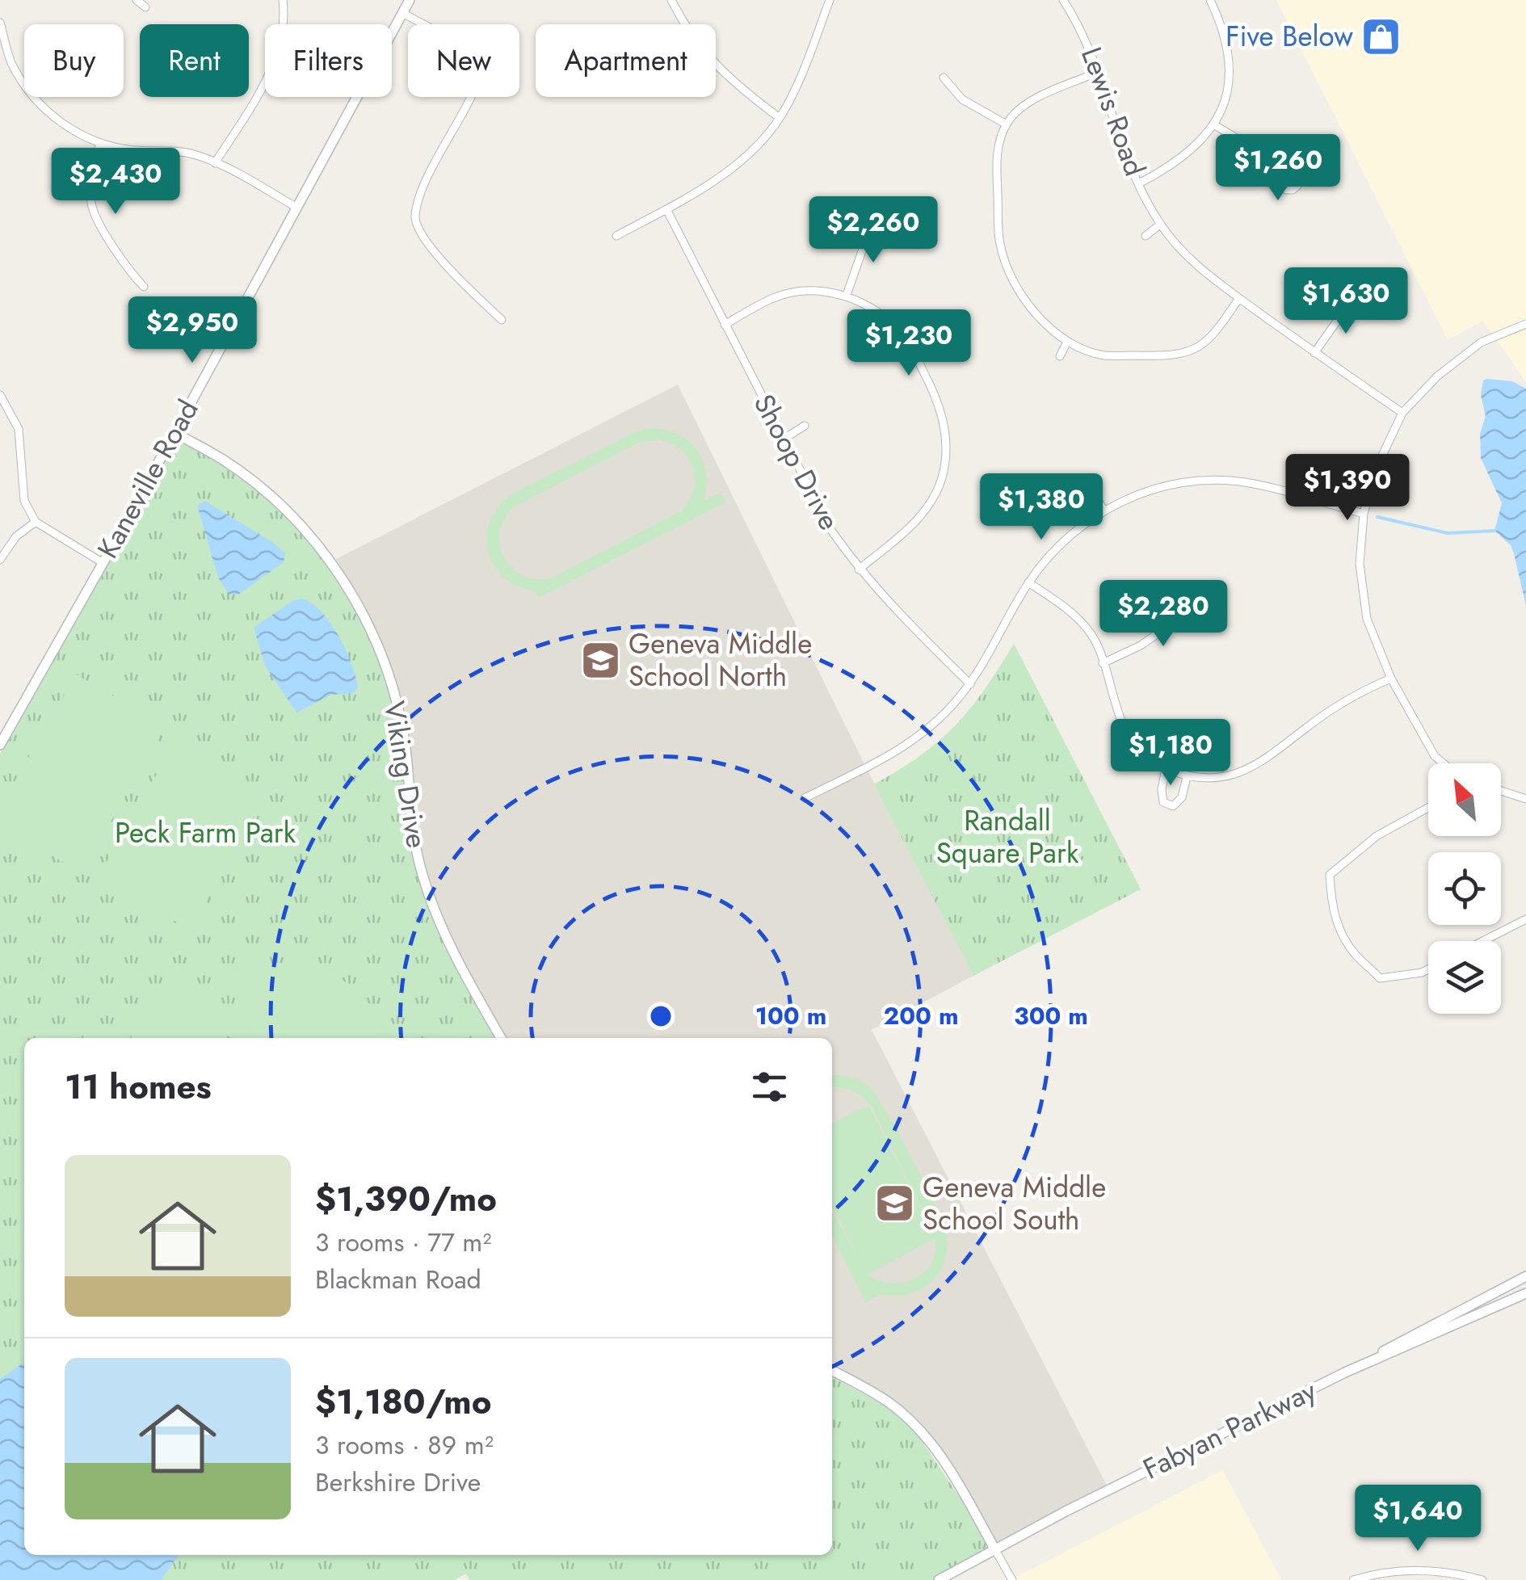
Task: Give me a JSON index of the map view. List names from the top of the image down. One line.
{"streets":{"main road":["Kaneville Road","Viking Drive","Fabyan Parkway"],"street":["Lewis Road","Shoop Drive"]},"crossings":[["Kaneville Road","Viking Drive"]],"parks":["Randall Square Park","Peck Farm Park"],"places":{"shop":["Five Below"],"school or university":["Geneva Middle School North","Geneva Middle School South"]},"north":"top left","page":{"chip":["Buy","Rent","Filters","New","Apartment"],"price":["$1,260","$2,430","$2,260","$1,630","$2,950","$1,230","$1,390","$1,380","$2,280","$1,180","$1,640"],"heading":"11 homes","list":[{"name":"$1,390/mo","note":"3 rooms · 77 m² · Blackman Road"},{"name":"$1,180/mo","note":"3 rooms · 89 m² · Berkshire Drive"}]},"rings":["100 m","200 m","300 m"]}
